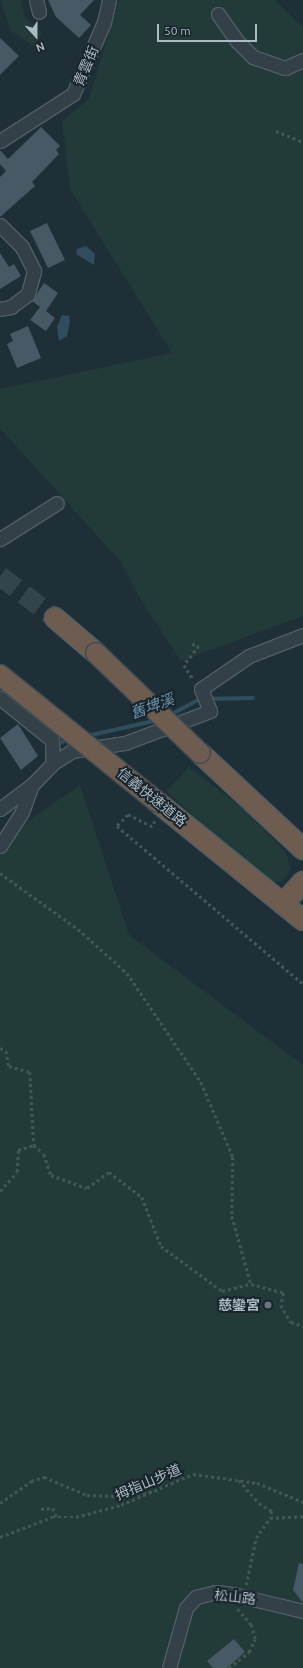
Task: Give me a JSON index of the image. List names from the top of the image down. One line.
{"streets":{"highway":["信義快速道路"],"street":["青雲街","松山路"],"path":["拇指山步道"]},"water":["舊埤溪"],"places":["慈鑾宮"],"scale_bar":"50 m","north":"bottom"}
